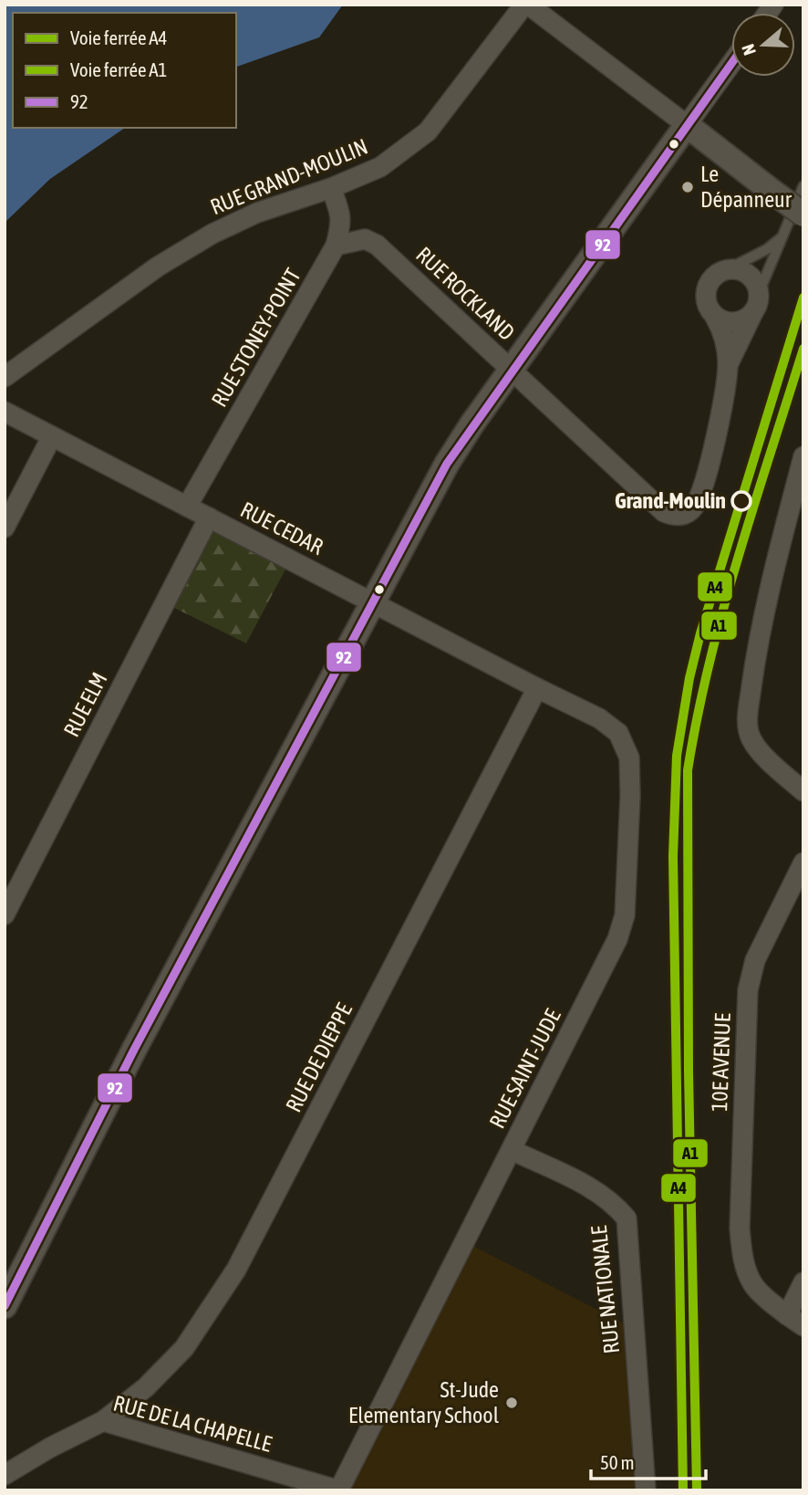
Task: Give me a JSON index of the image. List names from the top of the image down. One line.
{"streets":{"street":["RUE GRAND-MOULIN","RUE ROCKLAND","RUE STONEY-POINT","RUE CEDAR","RUE ELM","RUE DE DIEPPE","10E AVENUE","RUE SAINT-JUDE","RUE NATIONALE","RUE DE LA CHAPELLE"]},"crossings":[["RUE GRAND-MOULIN","RUE STONEY-POINT"],["RUE ROCKLAND","RUE STONEY-POINT"],["RUE STONEY-POINT","RUE CEDAR"],["RUE CEDAR","RUE ELM"],["RUE CEDAR","RUE DE DIEPPE"],["RUE CEDAR","RUE SAINT-JUDE"],["RUE DE DIEPPE","RUE SAINT-JUDE"],["RUE DE DIEPPE","RUE DE LA CHAPELLE"],["RUE SAINT-JUDE","RUE NATIONALE"],["RUE SAINT-JUDE","RUE DE LA CHAPELLE"]],"places":["Le Dépanneur","Grand-Moulin","St-Jude Elementary School"],"lines":["transit line 92","rail line A4","rail line A1"],"legend":["Voie ferrée A4","Voie ferrée A1","92"],"scale_bar":"50 m","north":"left"}
